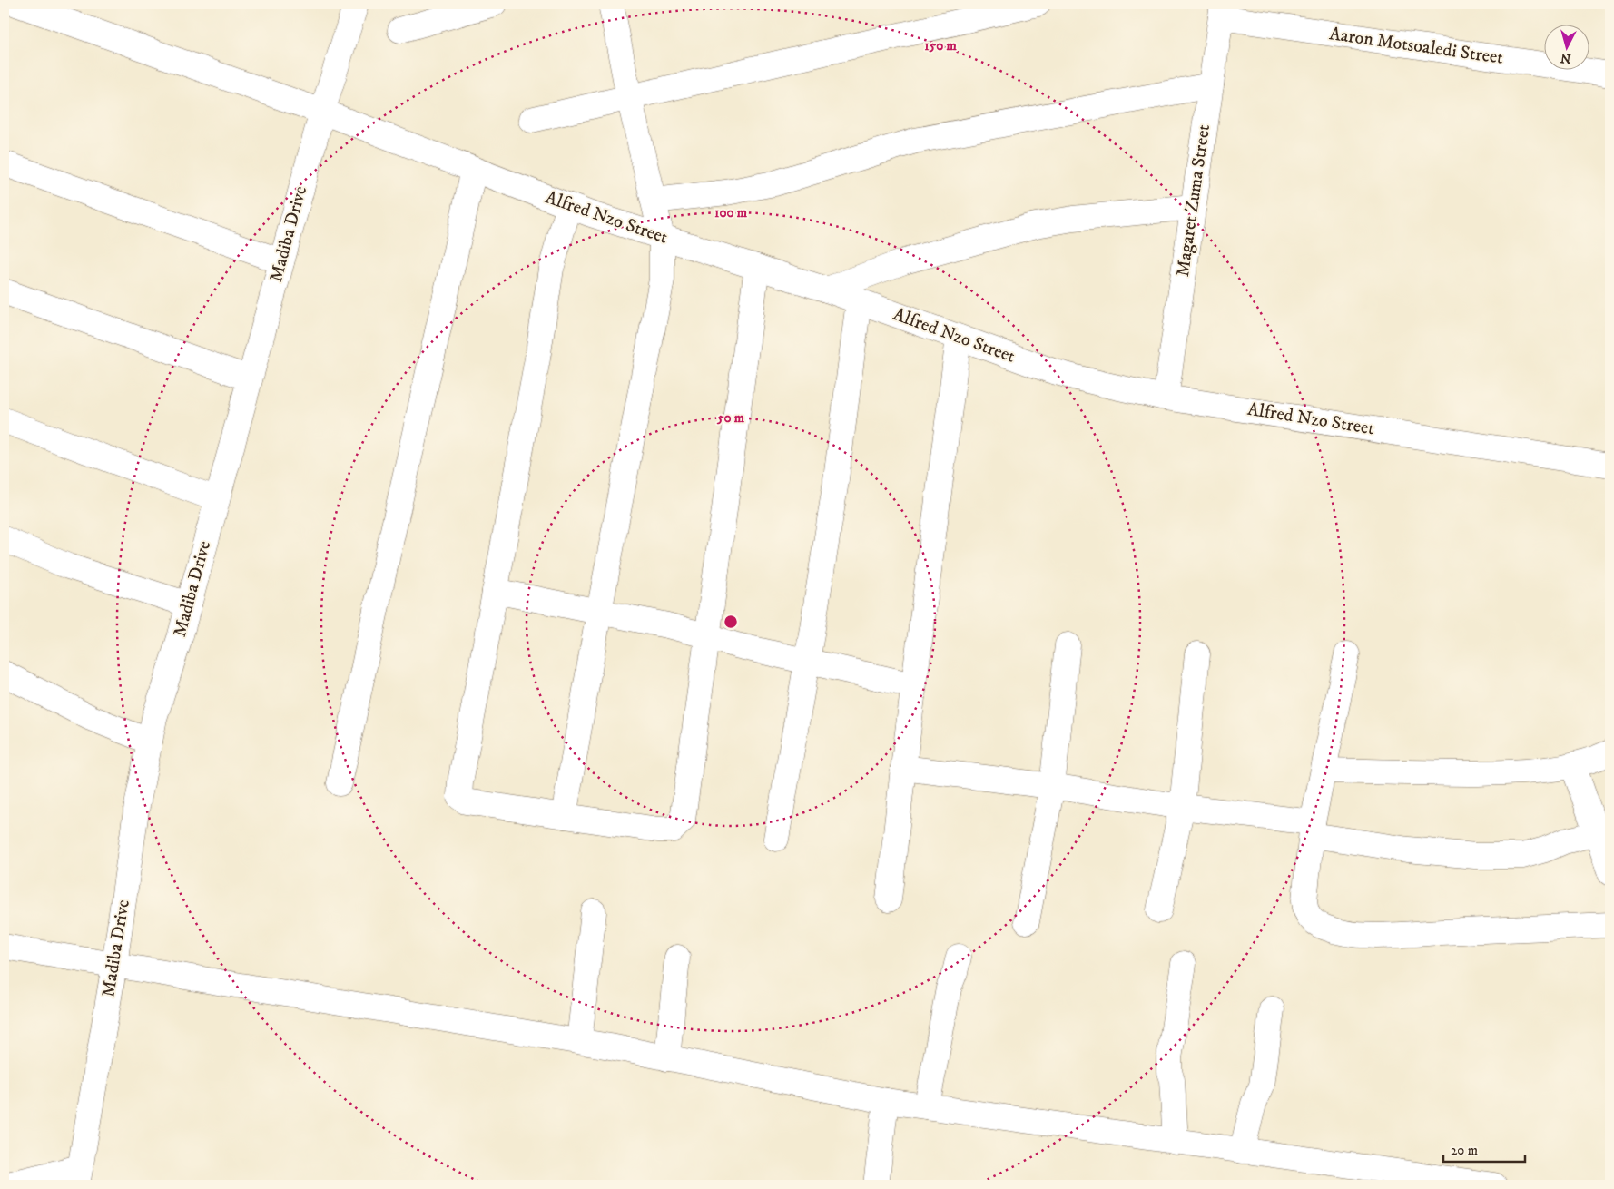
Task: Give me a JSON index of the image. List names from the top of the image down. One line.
{"streets":{"street":["Aaron Motsoaledi Street","Magaret Zuma Street","Alfred Nzo Street","Madiba Drive"]},"crossings":[["Aaron Motsoaledi Street","Magaret Zuma Street"],["Magaret Zuma Street","Alfred Nzo Street"],["Alfred Nzo Street","Madiba Drive"]],"scale_bar":"20 m","north":"bottom","rings":["150 m","100 m","50 m"]}
